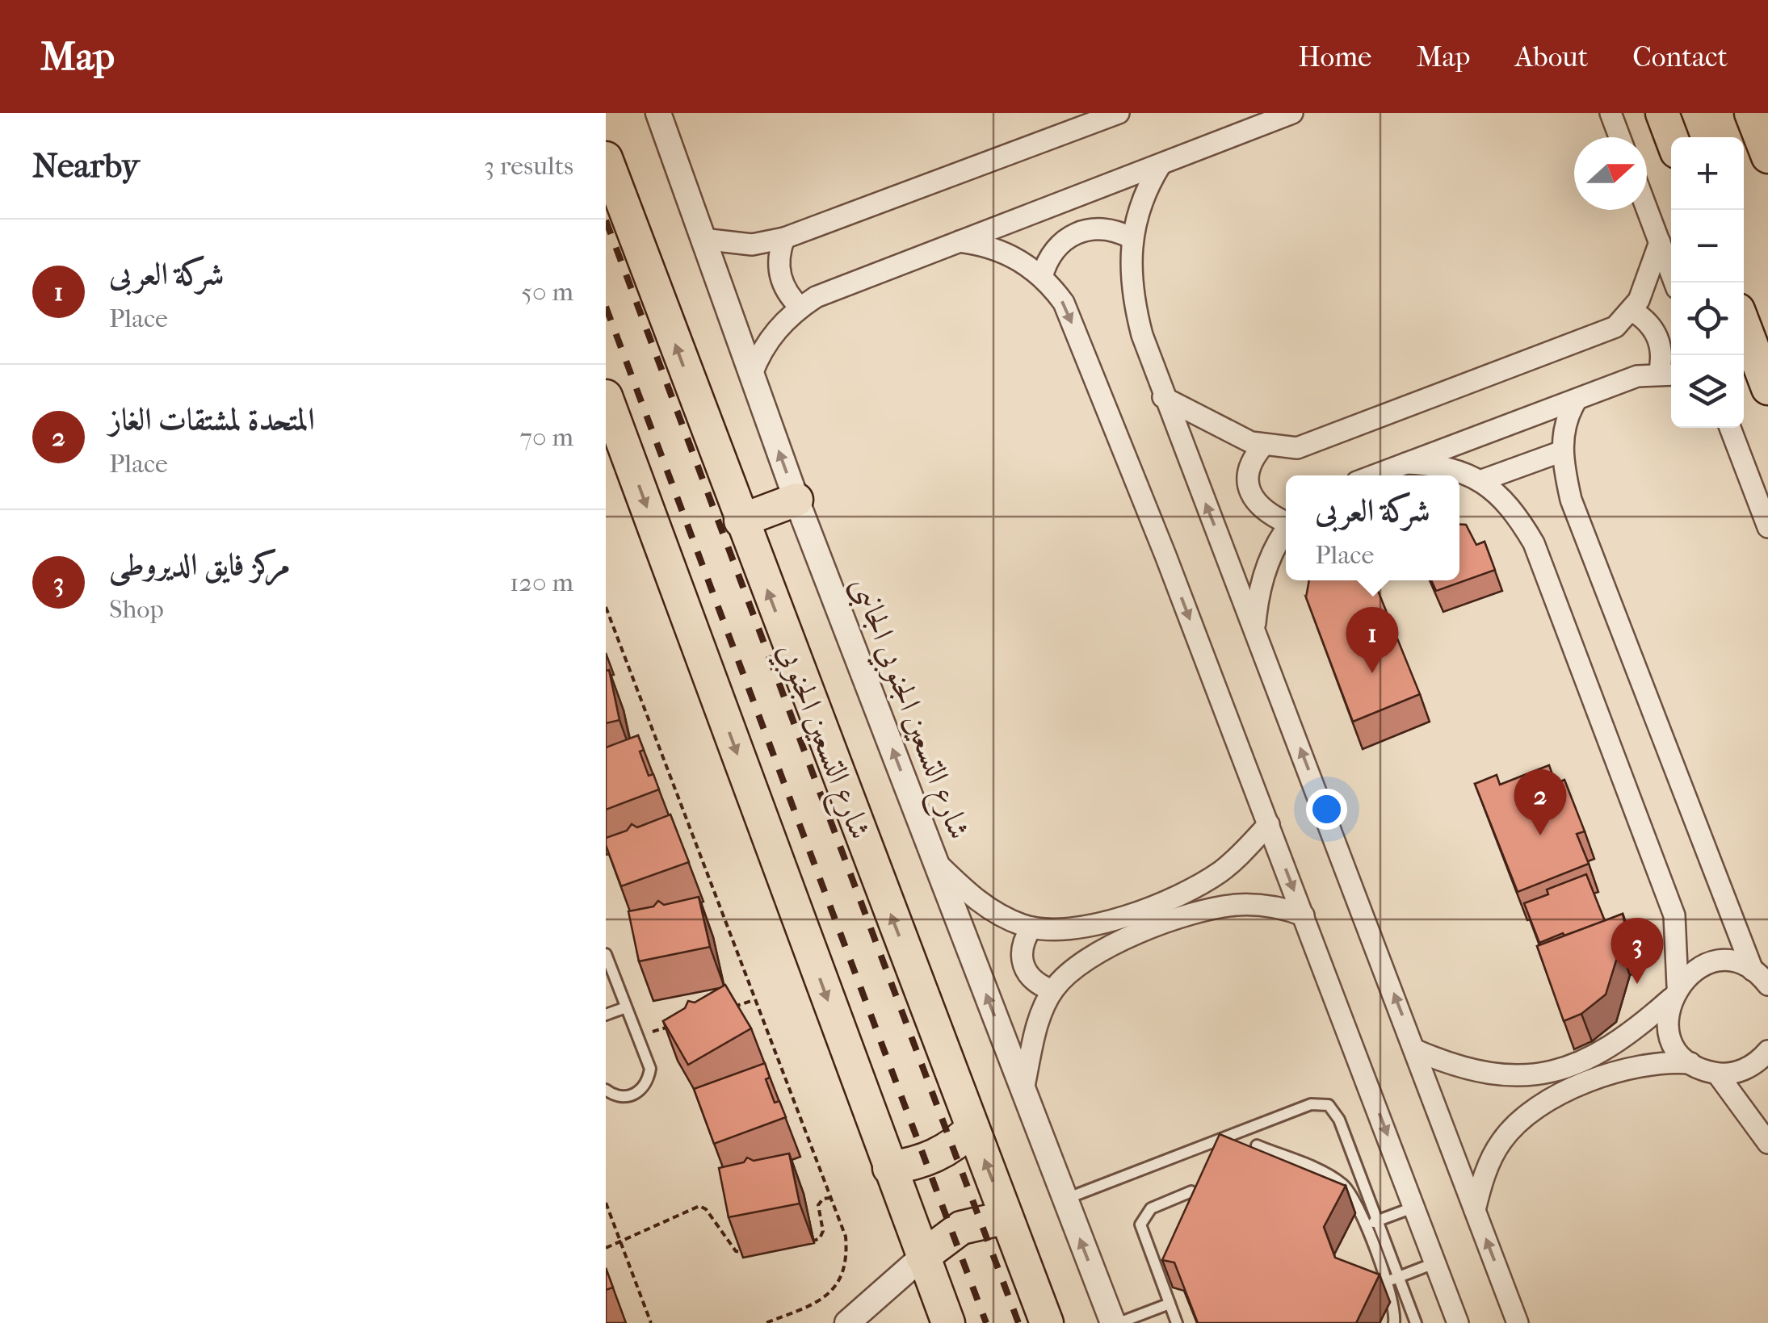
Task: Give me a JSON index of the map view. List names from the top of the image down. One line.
{"streets":{"main road":["شارع التسعين الجنوبي"],"street":["شارع التسعين الجنوبي الجانبى"]},"one_way":["شارع التسعين الجنوبي الجانبى"],"north":"right","page":{"header":"Map","nav":["Home","Map","About","Contact"],"heading":["Nearby","3 results"],"map_buttons":["+","−"],"list":[{"mark":"1","name":"شركة العربى","note":"Place","value":"50 m"},{"mark":"2","name":"المتحدة لمشتقات الغاز","note":"Place","value":"70 m"},{"mark":"3","name":"مركز فايق الديروطى","note":"Shop","value":"120 m"}],"popup":["شركة العربى","Place"],"pins":["1","2","3"]}}
